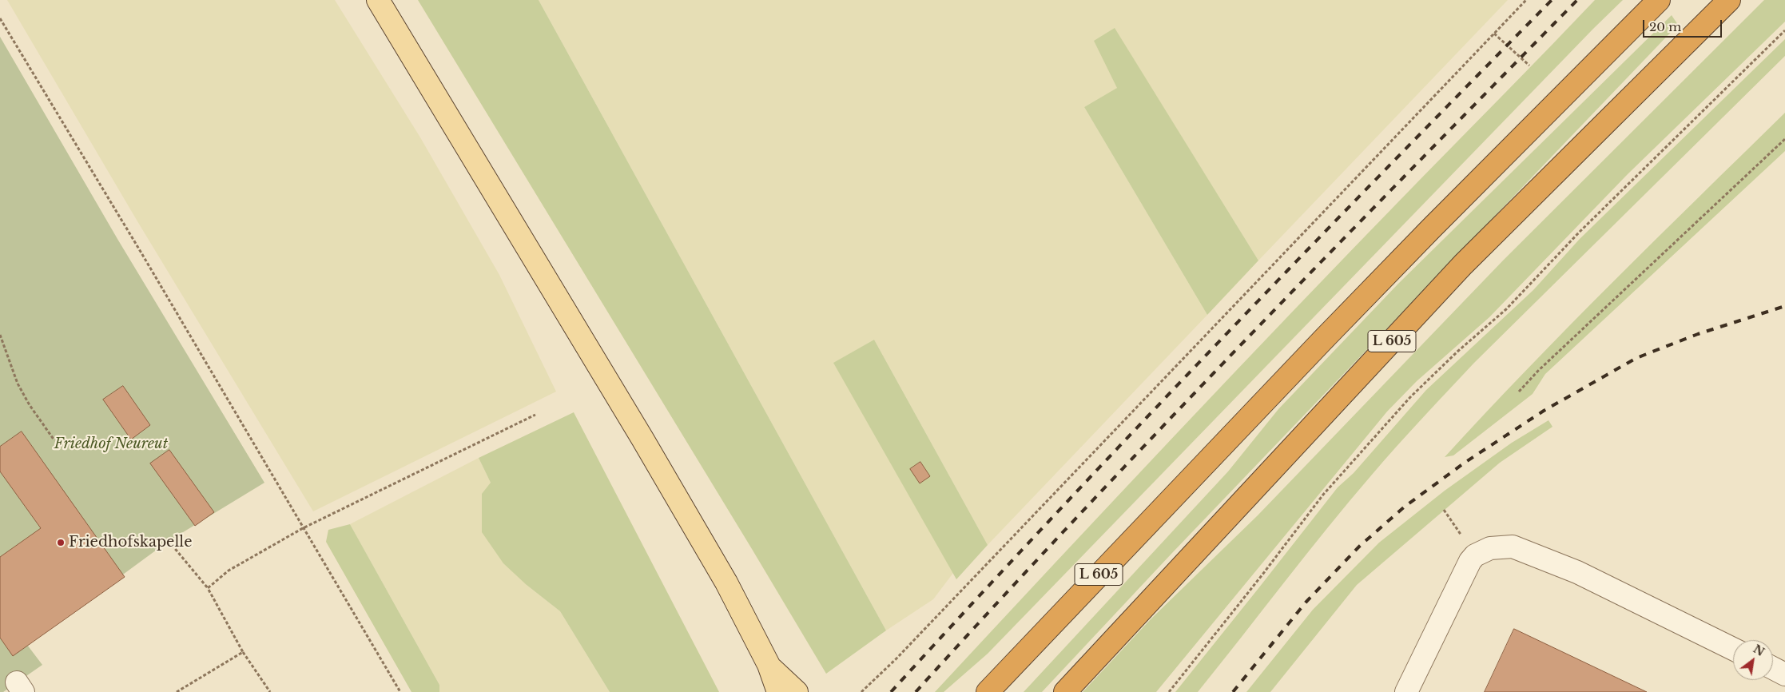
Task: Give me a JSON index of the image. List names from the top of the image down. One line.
{"streets":{"highway":["L 605"]},"parks":["Friedhof Neureut"],"places":["Friedhofskapelle"],"scale_bar":"20 m","north":"top right"}
